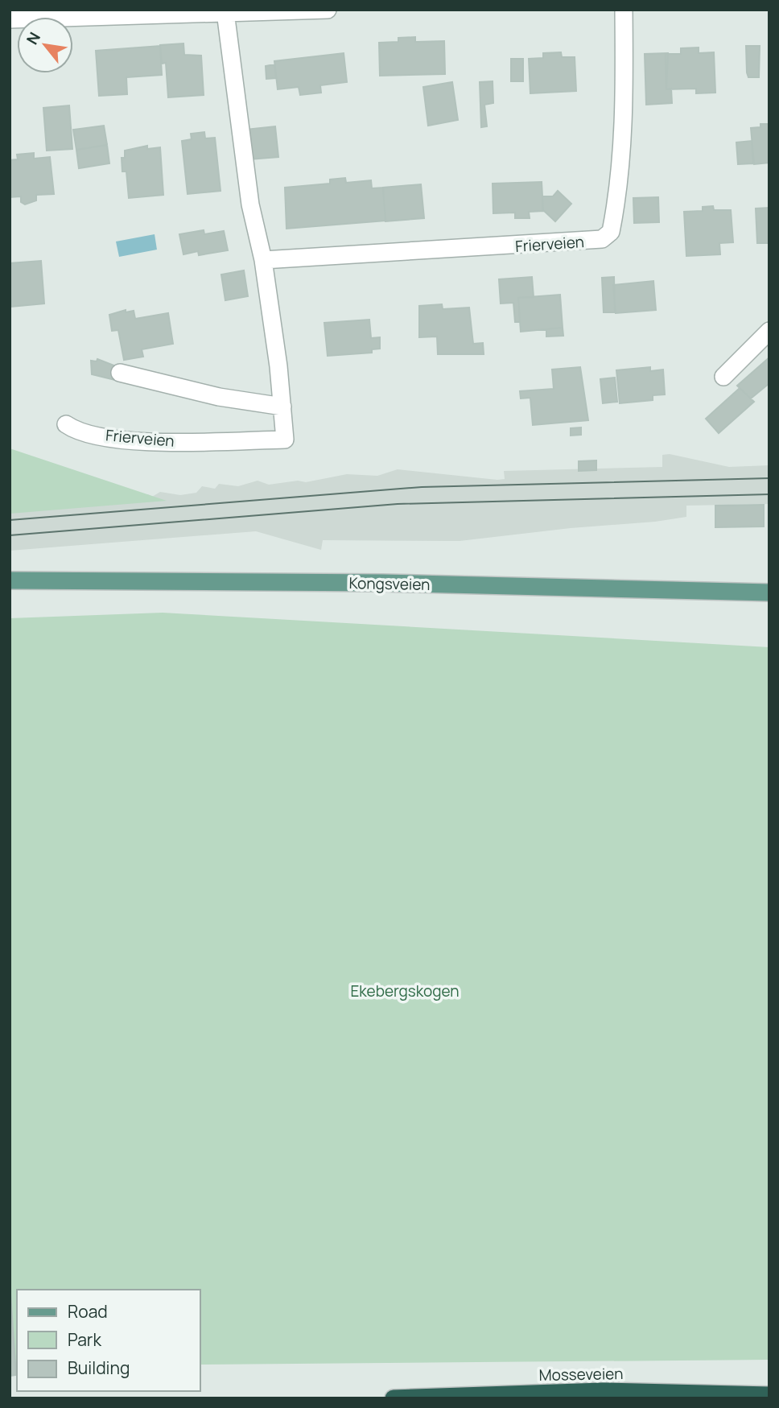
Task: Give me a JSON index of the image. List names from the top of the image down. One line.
{"streets":{"highway":["Mosseveien"],"main road":["Kongsveien"],"street":["Frierveien"]},"parks":["Ekebergskogen"],"legend":["Road","Park","Building"],"north":"top left"}
